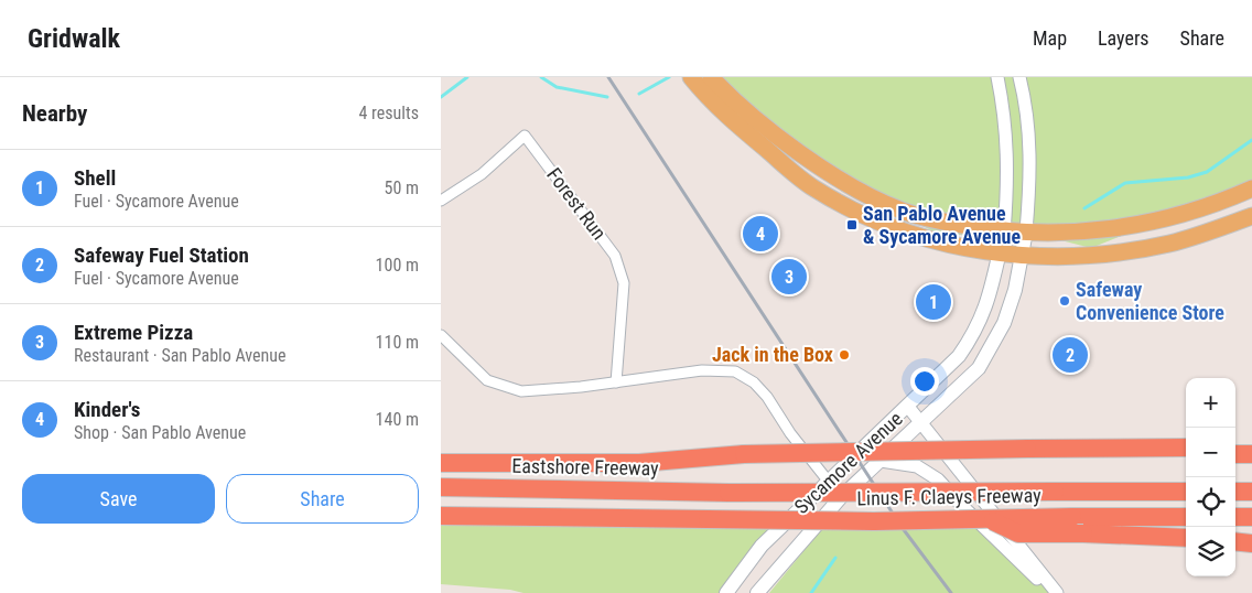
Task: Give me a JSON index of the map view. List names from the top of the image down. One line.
{"streets":{"highway":["Eastshore Freeway","Linus F. Claeys Freeway"],"main road":["Sycamore Avenue"],"street":["Forest Run"]},"crossings":[["Eastshore Freeway","Linus F. Claeys Freeway"]],"places":{"transit":["San Pablo Avenue & Sycamore Avenue"],"other":["Safeway Convenience Store","Jack in the Box"]},"page":{"header":"Gridwalk","nav":["Map","Layers","Share"],"heading":["Nearby","4 results"],"list":[{"mark":"1","name":"Shell","note":"Fuel · Sycamore Avenue","value":"50 m"},{"mark":"2","name":"Safeway Fuel Station","note":"Fuel · Sycamore Avenue","value":"100 m"},{"mark":"3","name":"Extreme Pizza","note":"Restaurant · San Pablo Avenue","value":"110 m"},{"mark":"4","name":"Kinder's","note":"Shop · San Pablo Avenue","value":"140 m"}],"pins":["4","3","1","2"],"map_buttons":["+","−"],"buttons":["Save","Share"]}}
